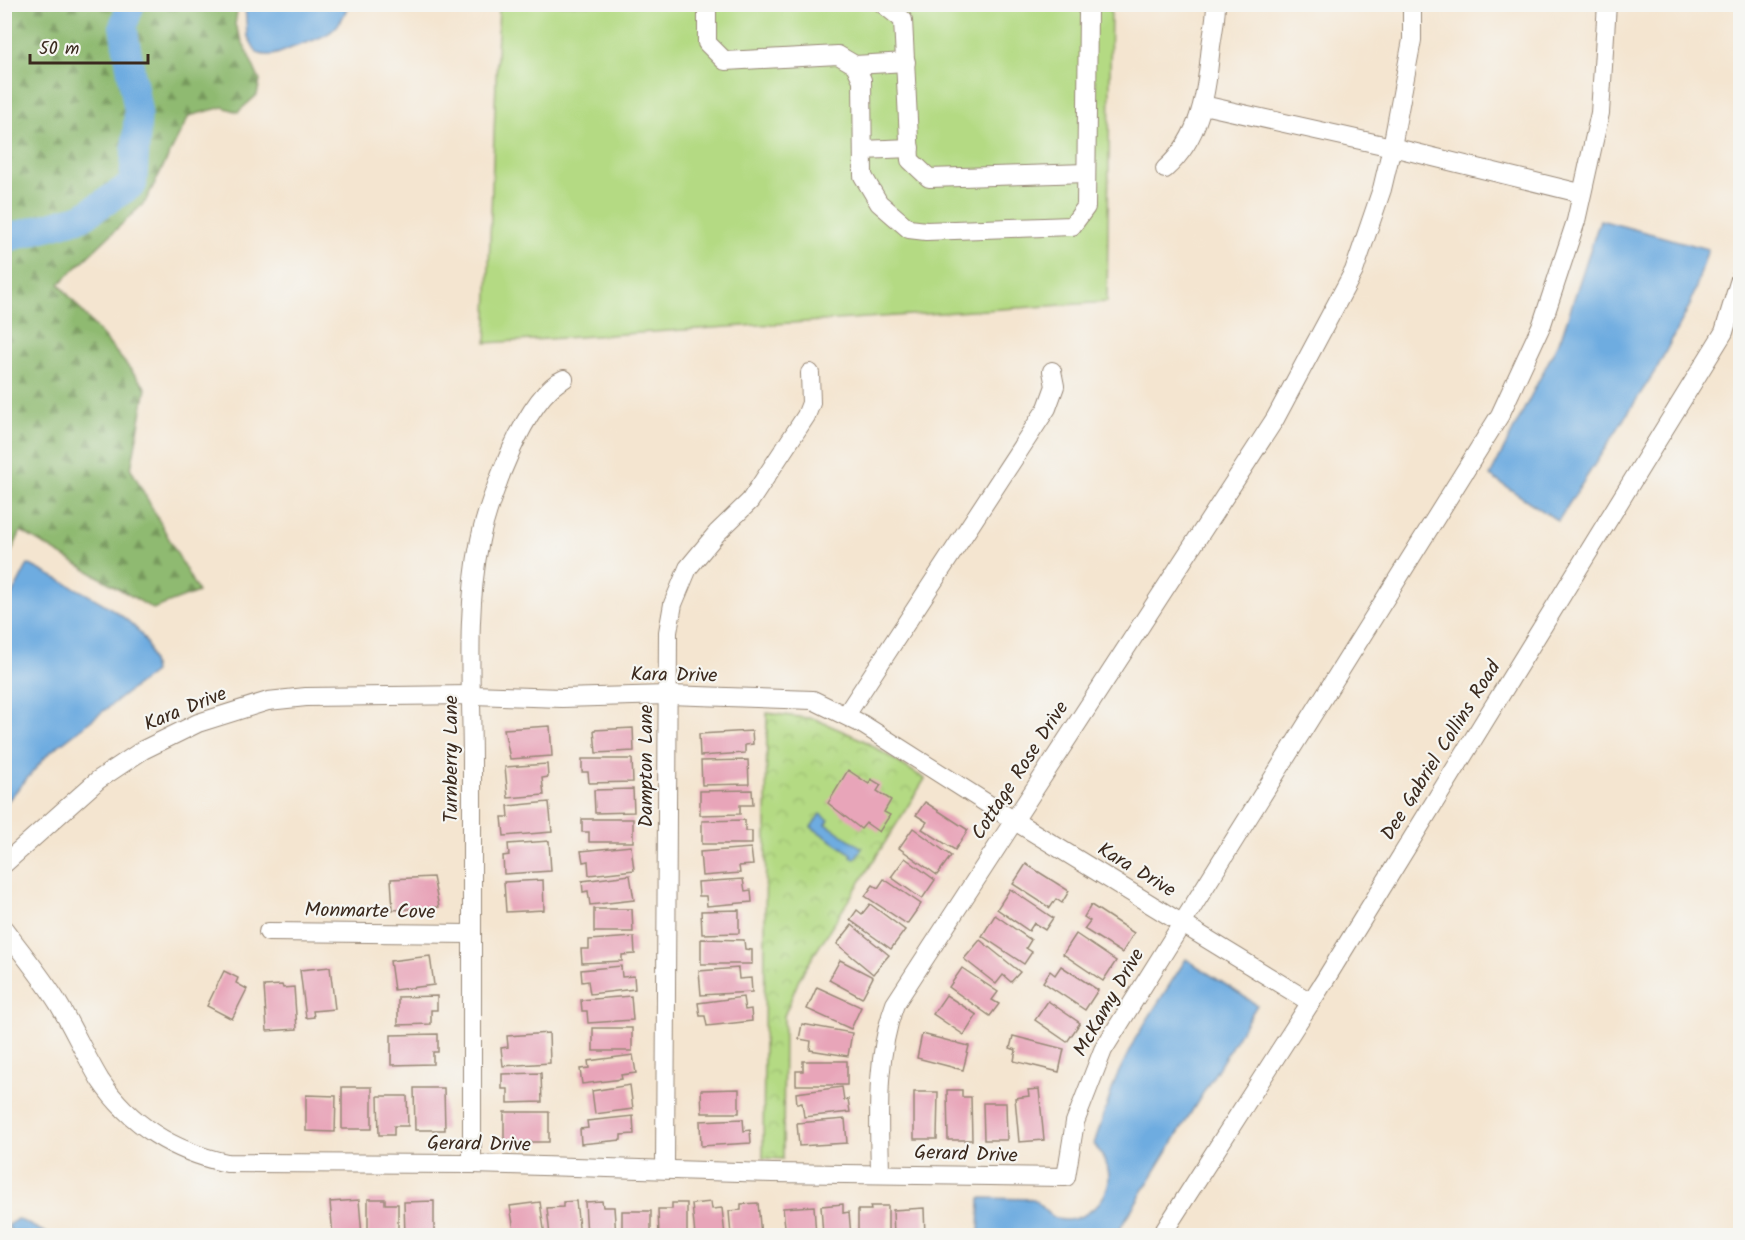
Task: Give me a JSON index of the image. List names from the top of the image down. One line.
{"streets":{"street":["Kara Drive","Dee Gabriel Collins Road","Turnberry Lane","Dampton Lane","Cottage Rose Drive","Monmarte Cove","McKamy Drive","Gerard Drive"]},"crossings":[["Kara Drive","Dee Gabriel Collins Road"],["Kara Drive","Turnberry Lane"],["Kara Drive","Dampton Lane"],["Kara Drive","Cottage Rose Drive"],["Kara Drive","McKamy Drive"],["Turnberry Lane","Monmarte Cove"],["Turnberry Lane","Gerard Drive"],["Dampton Lane","Gerard Drive"],["Cottage Rose Drive","Gerard Drive"],["McKamy Drive","Gerard Drive"]],"scale_bar":"50 m"}
